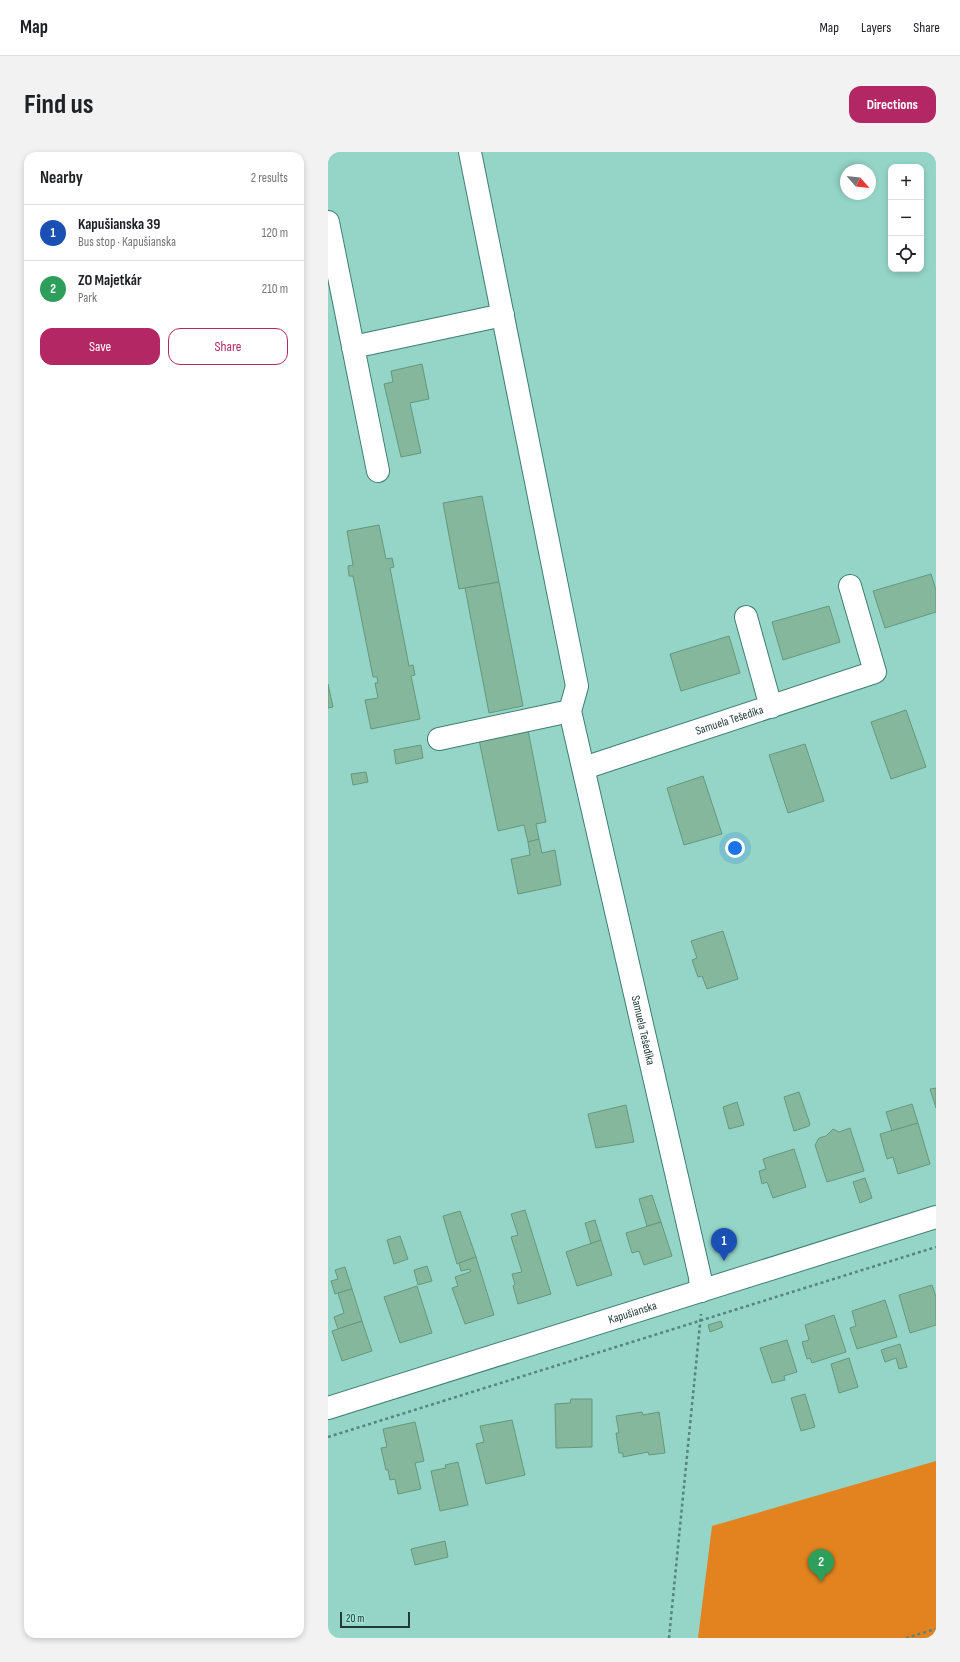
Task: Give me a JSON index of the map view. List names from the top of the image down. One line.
{"streets":{"street":["Samuela Tešedíka","Kapušianska"]},"crossings":[["Samuela Tešedíka","Kapušianska"]],"scale_bar":"20 m","north":"bottom right","page":{"header":"Map","nav":["Map","Layers","Share"],"buttons":["Directions",["Save","Share"]],"title":"Find us","heading":["Nearby","2 results"],"map_buttons":["+","−"],"list":[{"mark":"1","name":"Kapušianska 39","note":"Bus stop · Kapušianska","value":"120 m"},{"mark":"2","name":"ZO Majetkár","note":"Park","value":"210 m"}],"pins":["1","2"],"scale":"20 m"}}
